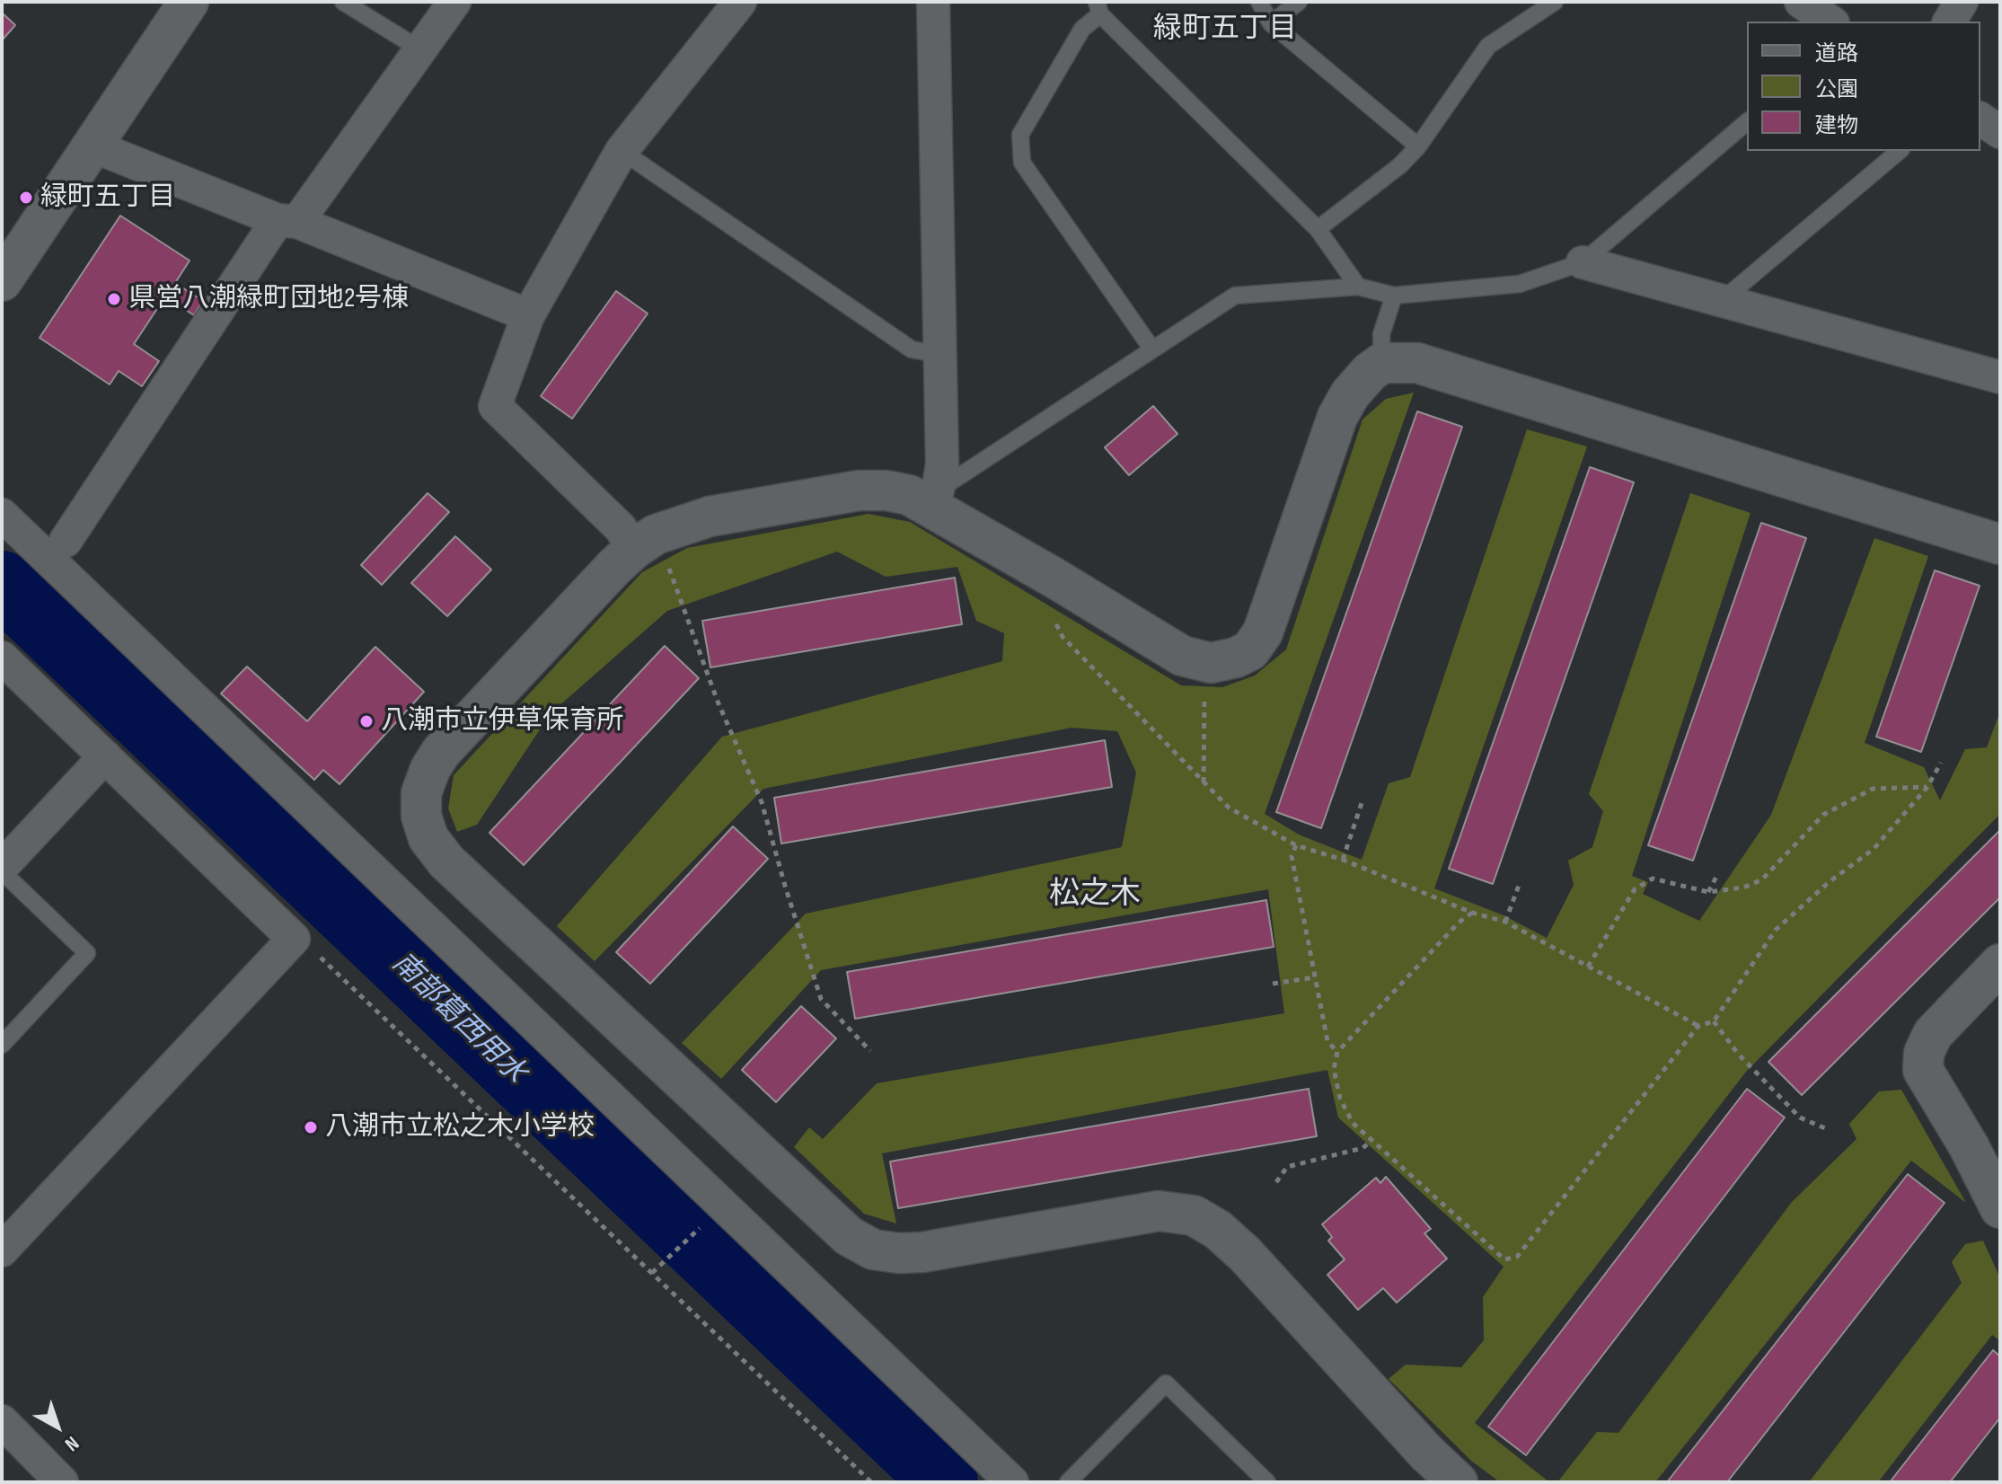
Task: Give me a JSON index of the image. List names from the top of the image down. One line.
{"districts":["緑町五丁目","松之木"],"water":["南部葛西用水"],"places":["緑町五丁目","県営八潮緑町団地2号棟","八潮市立伊草保育所","八潮市立松之木小学校"],"legend":["道路","公園","建物"],"north":"bottom right"}
